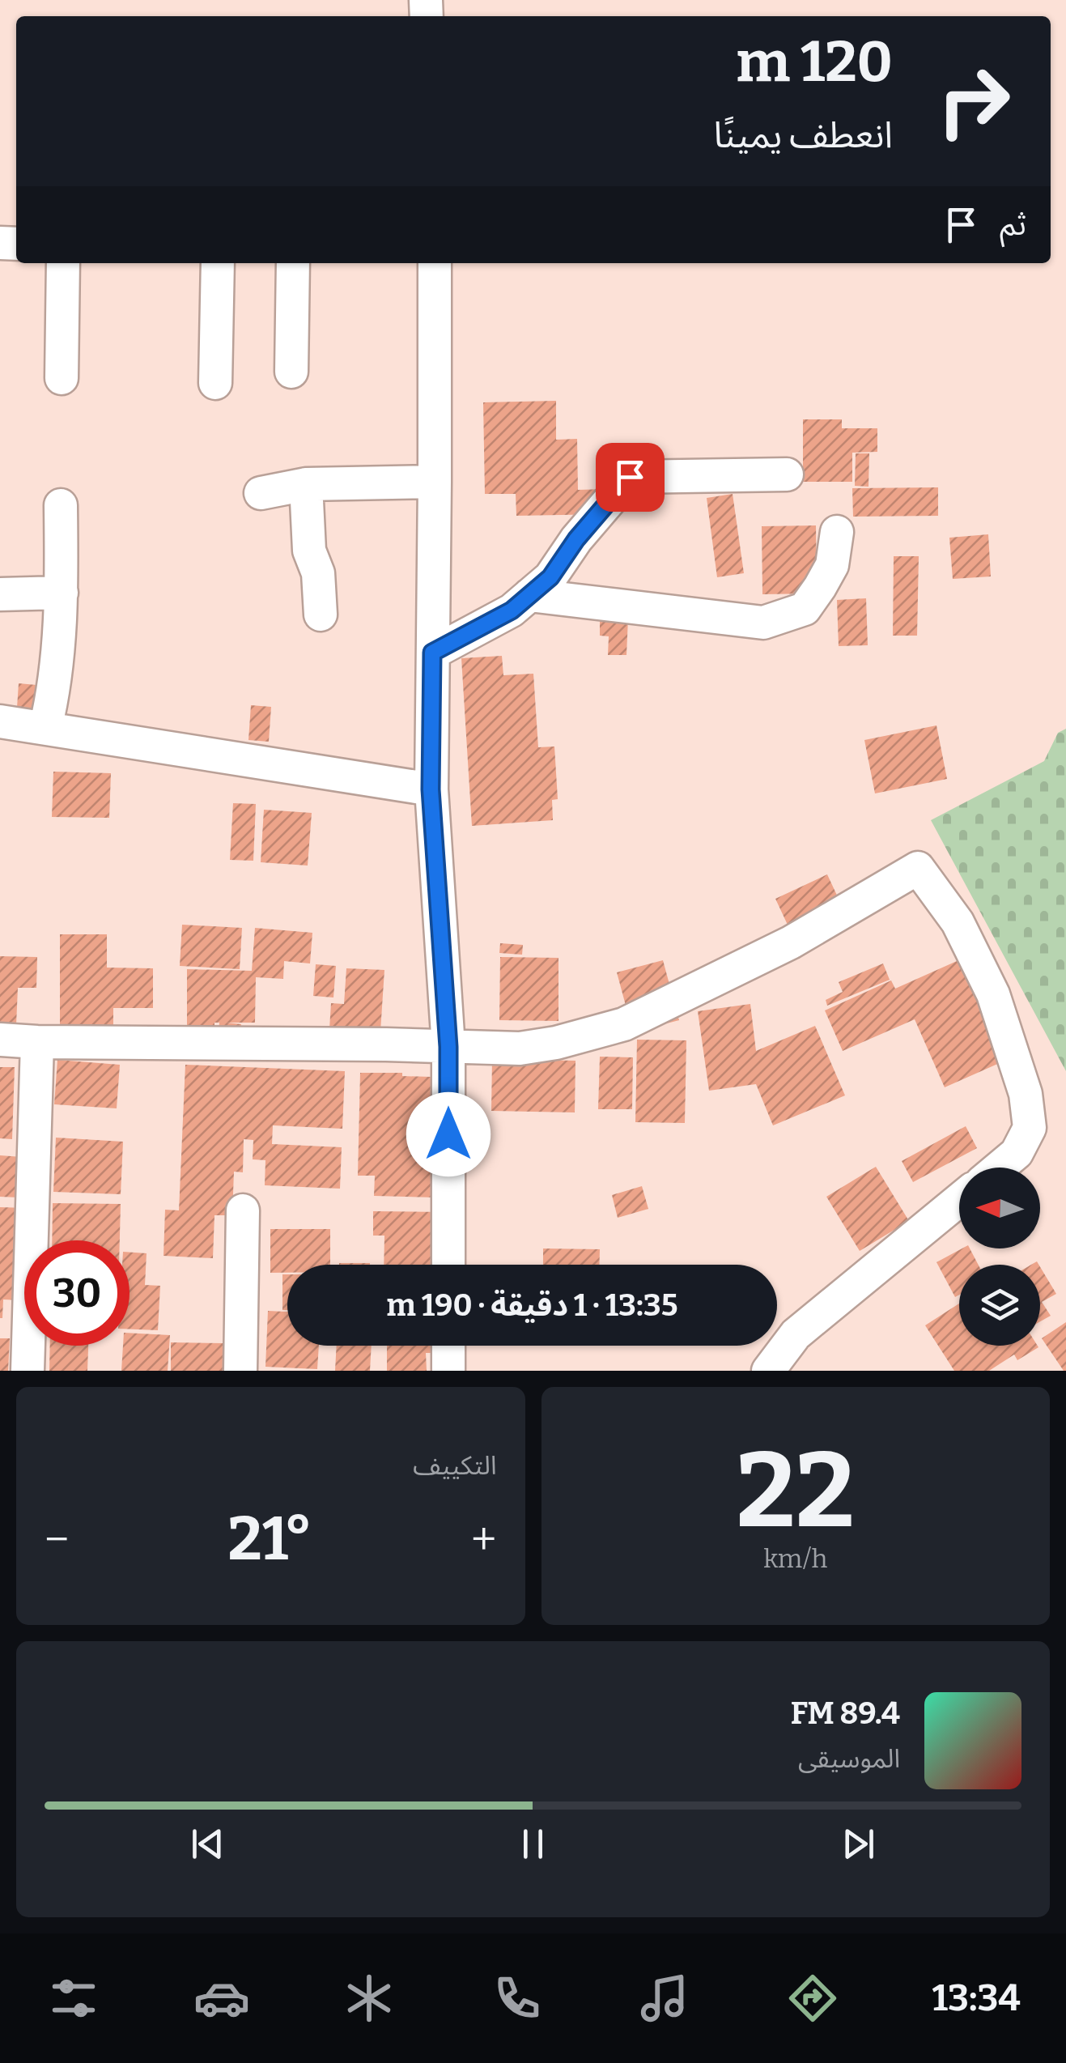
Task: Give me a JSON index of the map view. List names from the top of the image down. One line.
{"north":"left","page":{"turn":["120 m","انعطف يمينًا"],"then":"ثم","limit":"30","trip":"13:35 · 1 دقيقة · 190 m","tile":[["22","km/h"],"التكييف"],"heat":["−","21°","+"],"song":["89.4 FM","الموسيقى"],"tabs":"13:34"}}
